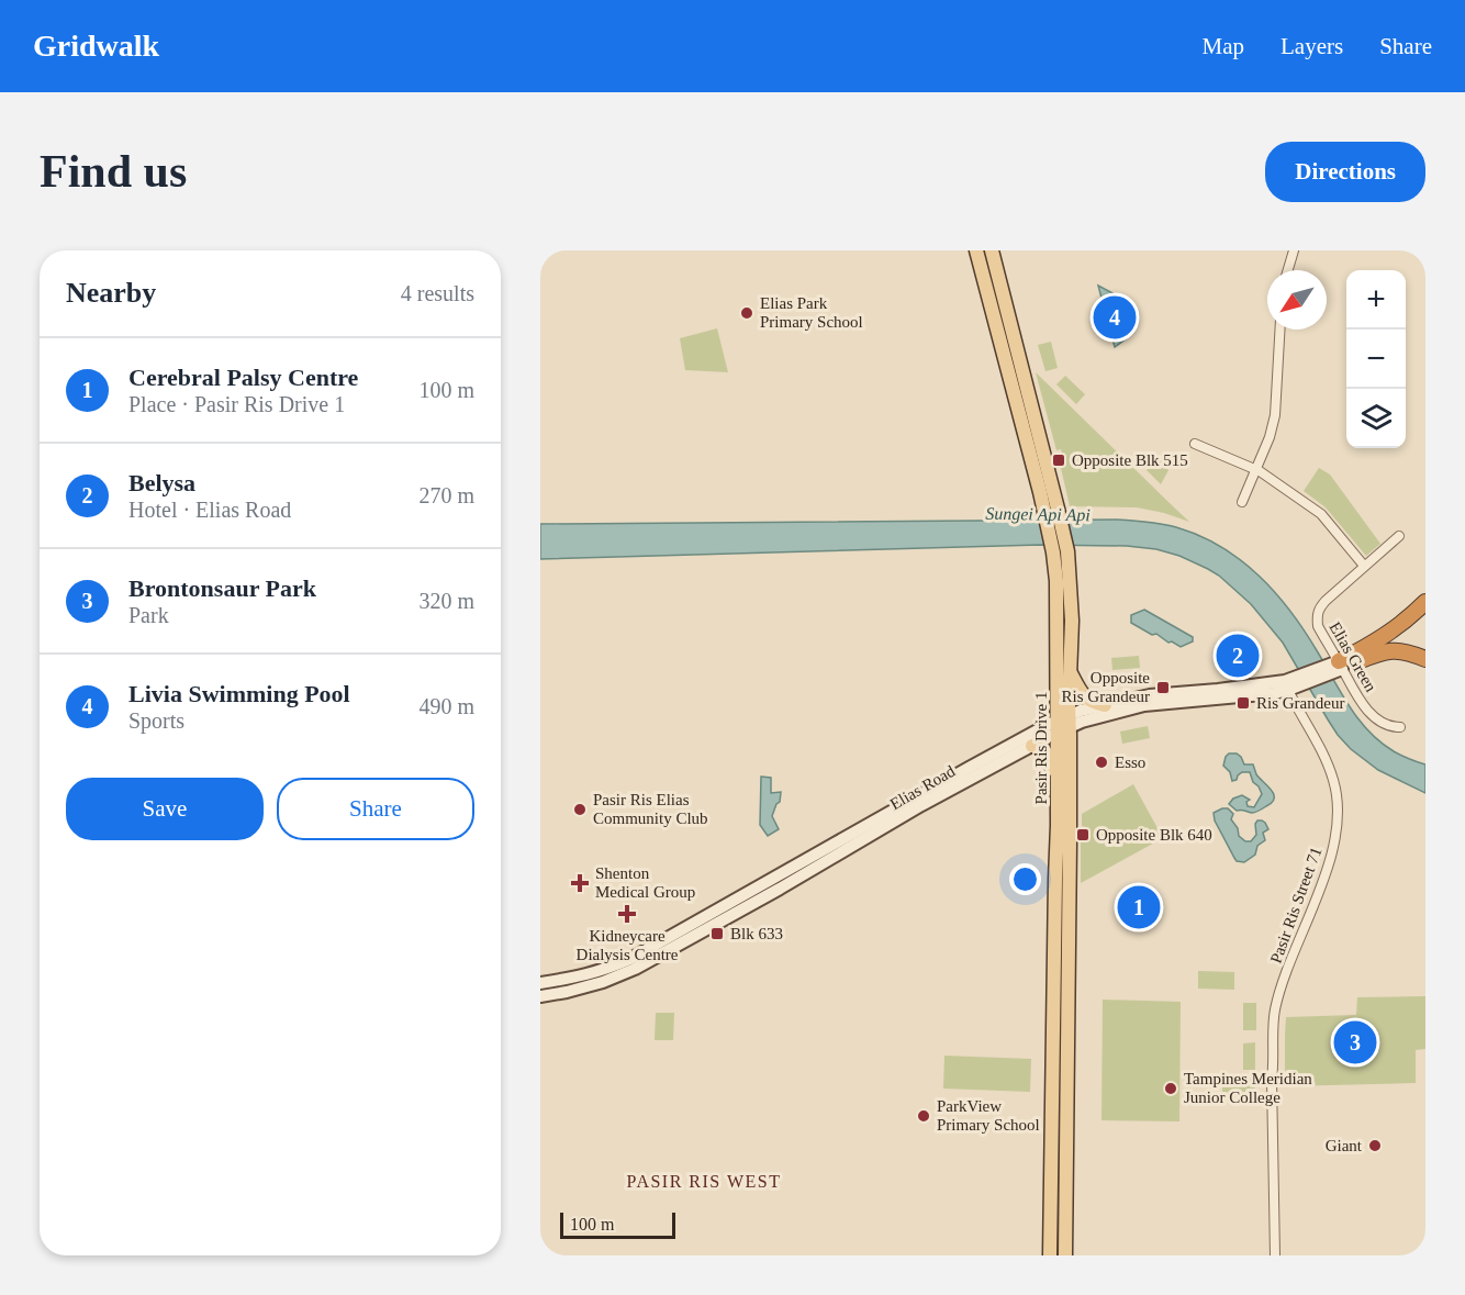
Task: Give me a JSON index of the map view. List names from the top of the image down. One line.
{"streets":{"main road":["Pasir Ris Drive 1","Elias Road"],"street":["Elias Green","Pasir Ris Street 71"]},"crossings":[["Elias Green","Elias Road"],["Pasir Ris Drive 1","Elias Road"],["Elias Road","Pasir Ris Street 71"]],"districts":["PASIR RIS WEST"],"water":["Sungei Api Api"],"places":{"other":["Elias Park Primary School","Esso","Pasir Ris Elias Community Club","Tampines Meridian Junior College","ParkView Primary School","Giant"],"transit":["Opposite Blk 515","Opposite Ris Grandeur","Ris Grandeur","Opposite Blk 640","Blk 633"],"health":["Shenton Medical Group","Kidneycare Dialysis Centre"]},"scale_bar":"100 m","north":"bottom left","page":{"header":"Gridwalk","nav":["Map","Layers","Share"],"buttons":["Directions",["Save","Share"]],"title":"Find us","heading":["Nearby","4 results"],"map_buttons":["+","−"],"pins":["4","2","1","3"],"list":[{"mark":"1","name":"Cerebral Palsy Centre","note":"Place · Pasir Ris Drive 1","value":"100 m"},{"mark":"2","name":"Belysa","note":"Hotel · Elias Road","value":"270 m"},{"mark":"3","name":"Brontonsaur Park","note":"Park","value":"320 m"},{"mark":"4","name":"Livia Swimming Pool","note":"Sports","value":"490 m"}],"scale":"100 m"}}
